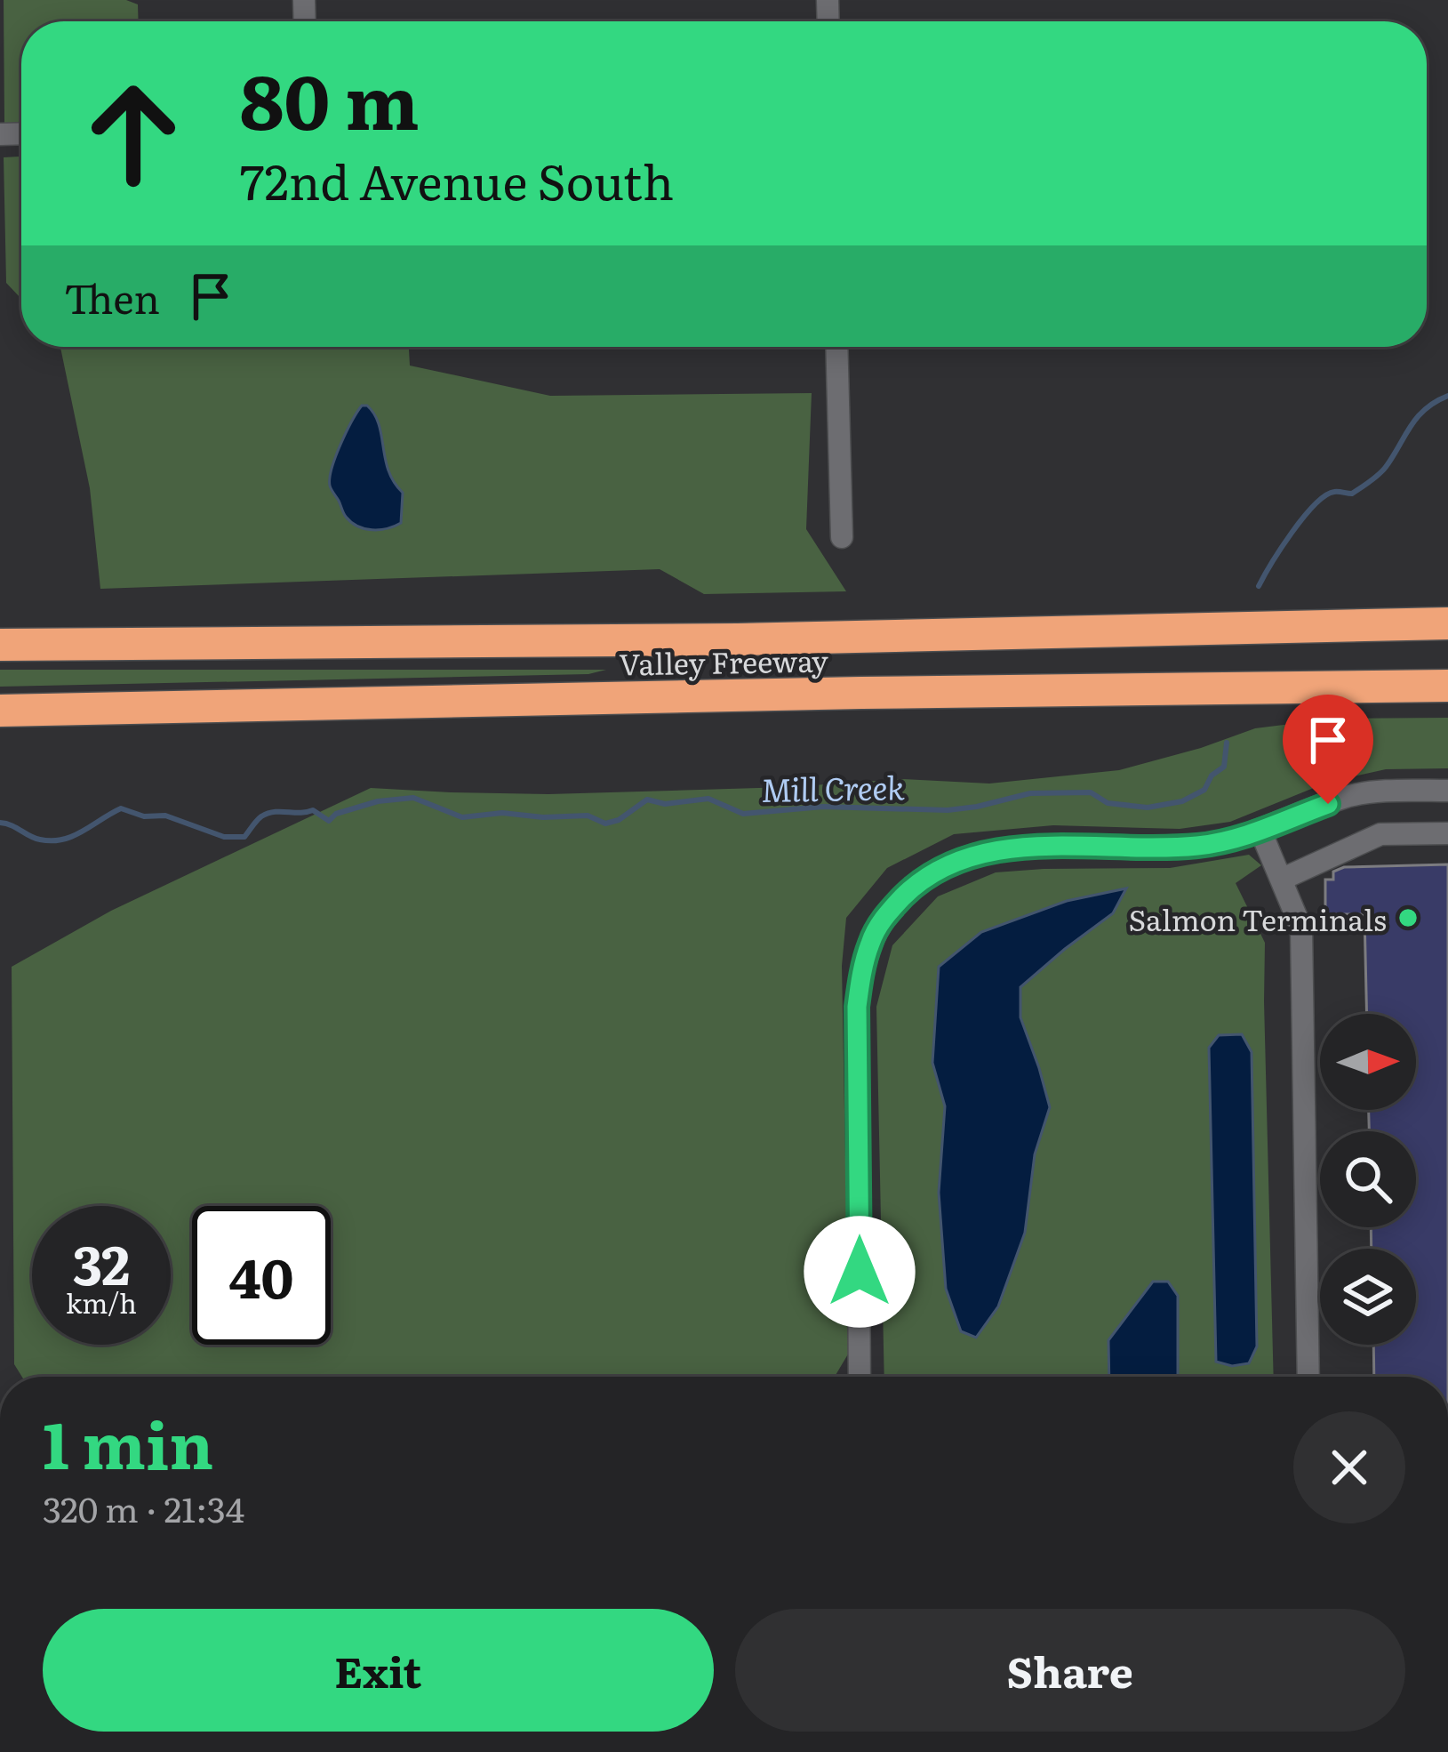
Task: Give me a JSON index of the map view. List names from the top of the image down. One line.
{"streets":{"highway":["Valley Freeway"]},"water":["Mill Creek"],"places":["Salmon Terminals"],"north":"right","page":{"turn":["80 m","72nd Avenue South"],"then":"Then","speed":"32 km/h","limit":"40","heading":["1 min","320 m · 21:34"],"buttons":["Exit","Share"]}}
